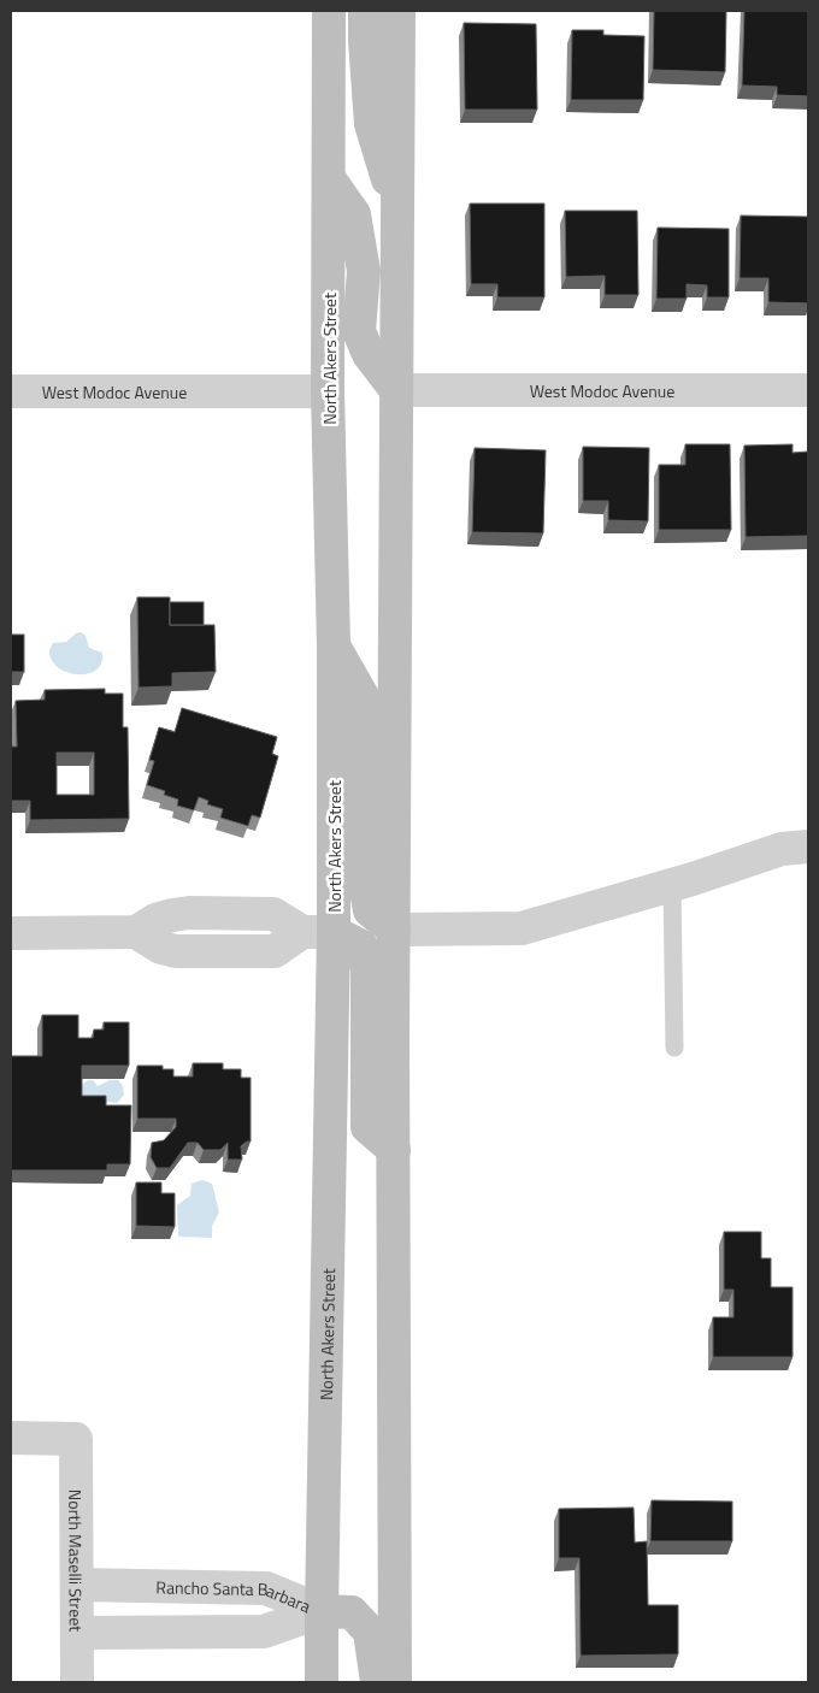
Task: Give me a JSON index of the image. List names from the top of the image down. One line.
{"streets":{"main road":["North Akers Street"],"street":["West Modoc Avenue","North Maselli Street","Rancho Santa Barbara"]},"crossings":[["North Akers Street","West Modoc Avenue"],["North Akers Street","Rancho Santa Barbara"],["North Maselli Street","Rancho Santa Barbara"]]}
